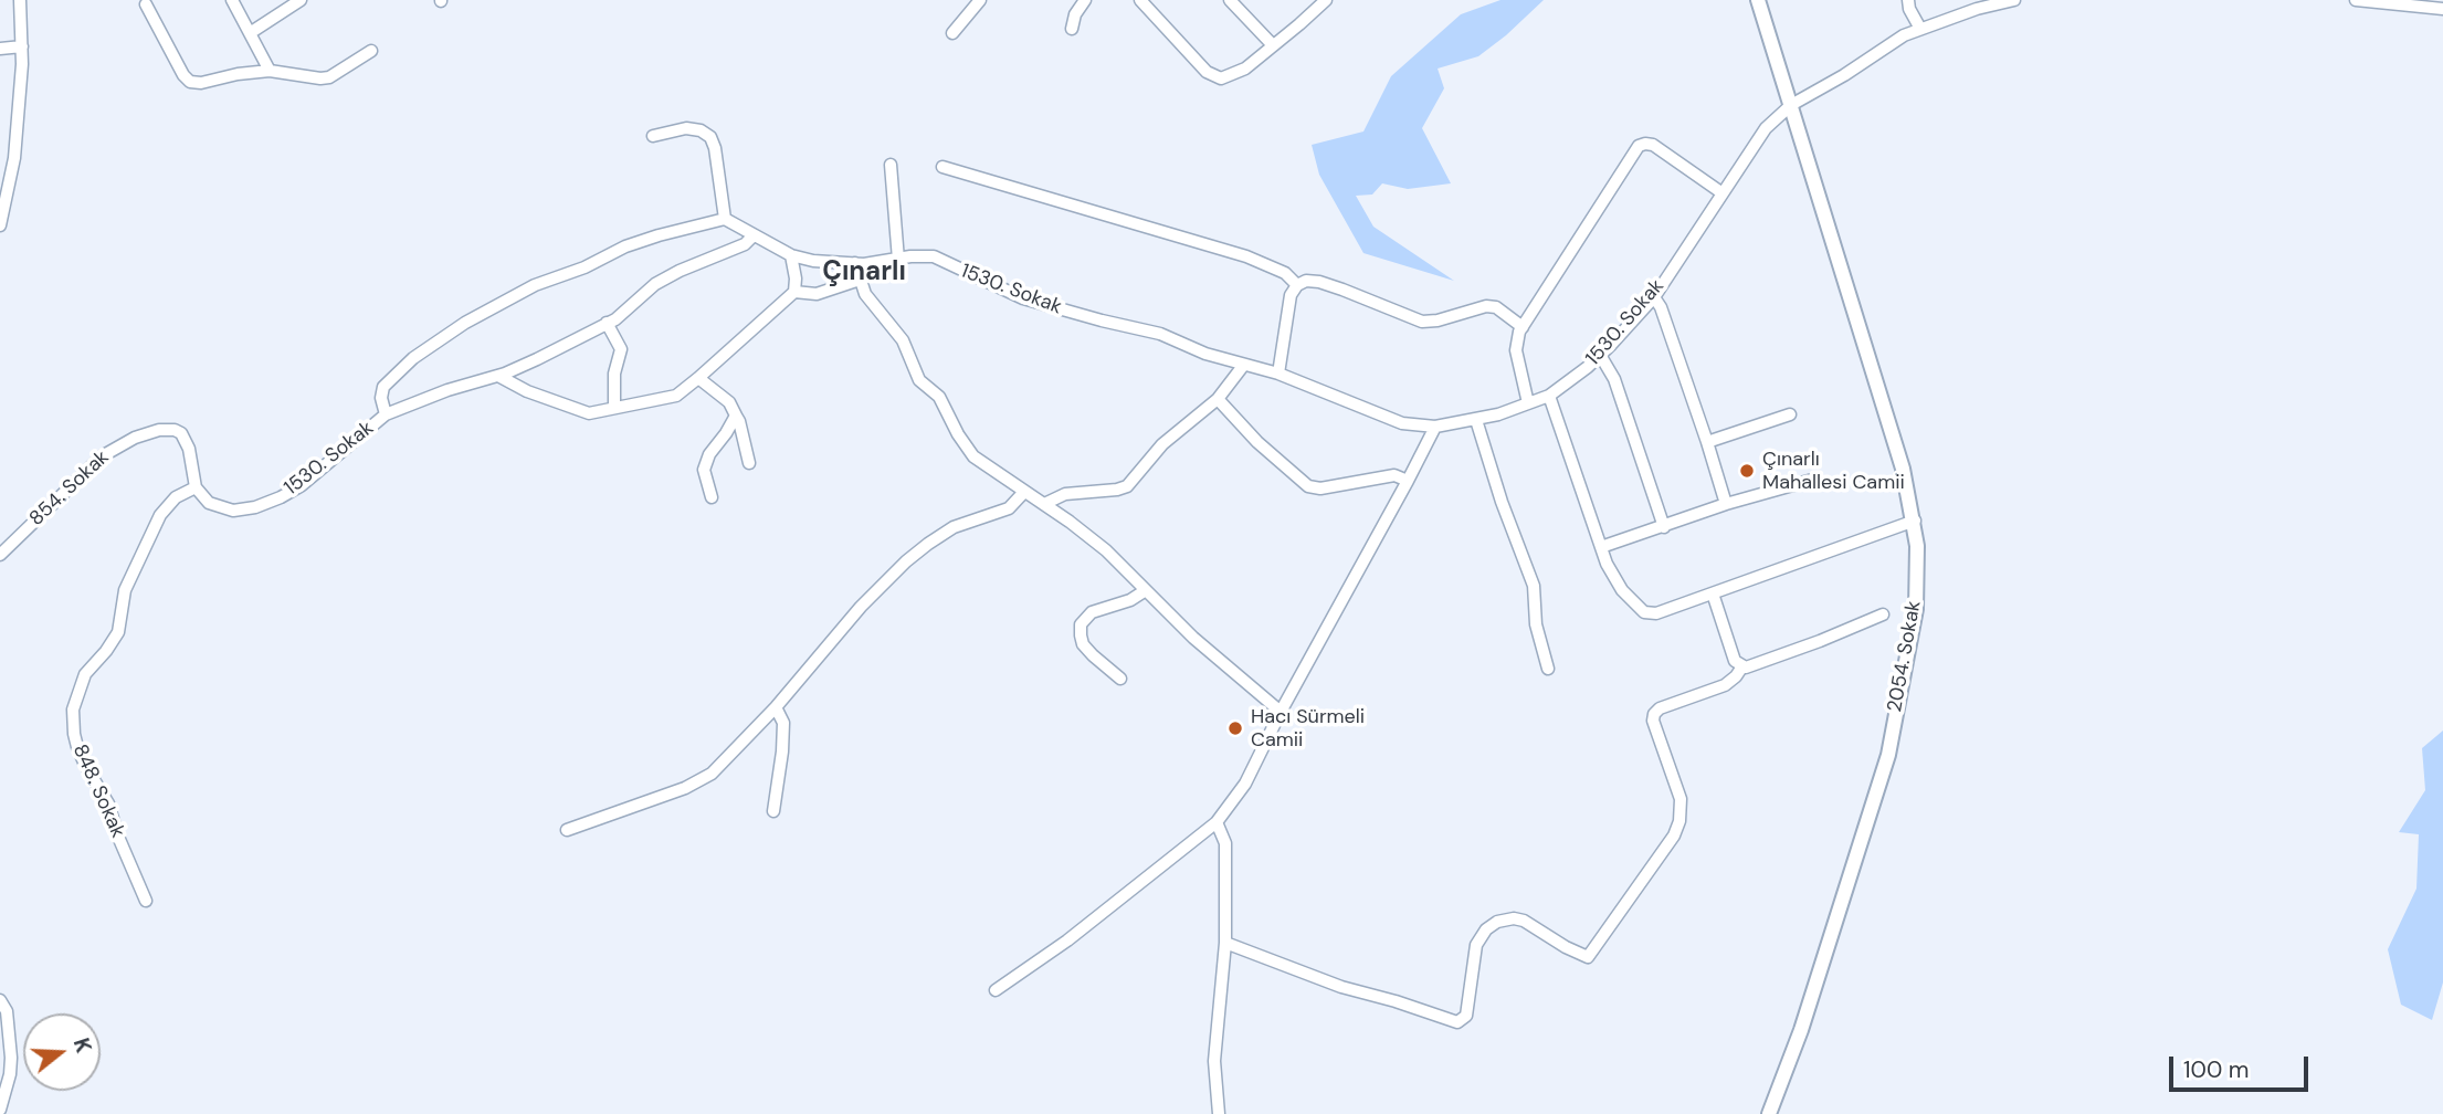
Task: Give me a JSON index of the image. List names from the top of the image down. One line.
{"streets":{"main road":["2054. Sokak"],"street":["1530. Sokak","854. Sokak","848. Sokak"]},"crossings":[["1530. Sokak","854. Sokak"],["1530. Sokak","2054. Sokak"],["1530. Sokak","848. Sokak"],["854. Sokak","848. Sokak"]],"districts":["Çınarlı"],"places":["Çınarlı Mahallesi Camii","Hacı Sürmeli Camii"],"scale_bar":"100 m","north":"right"}
